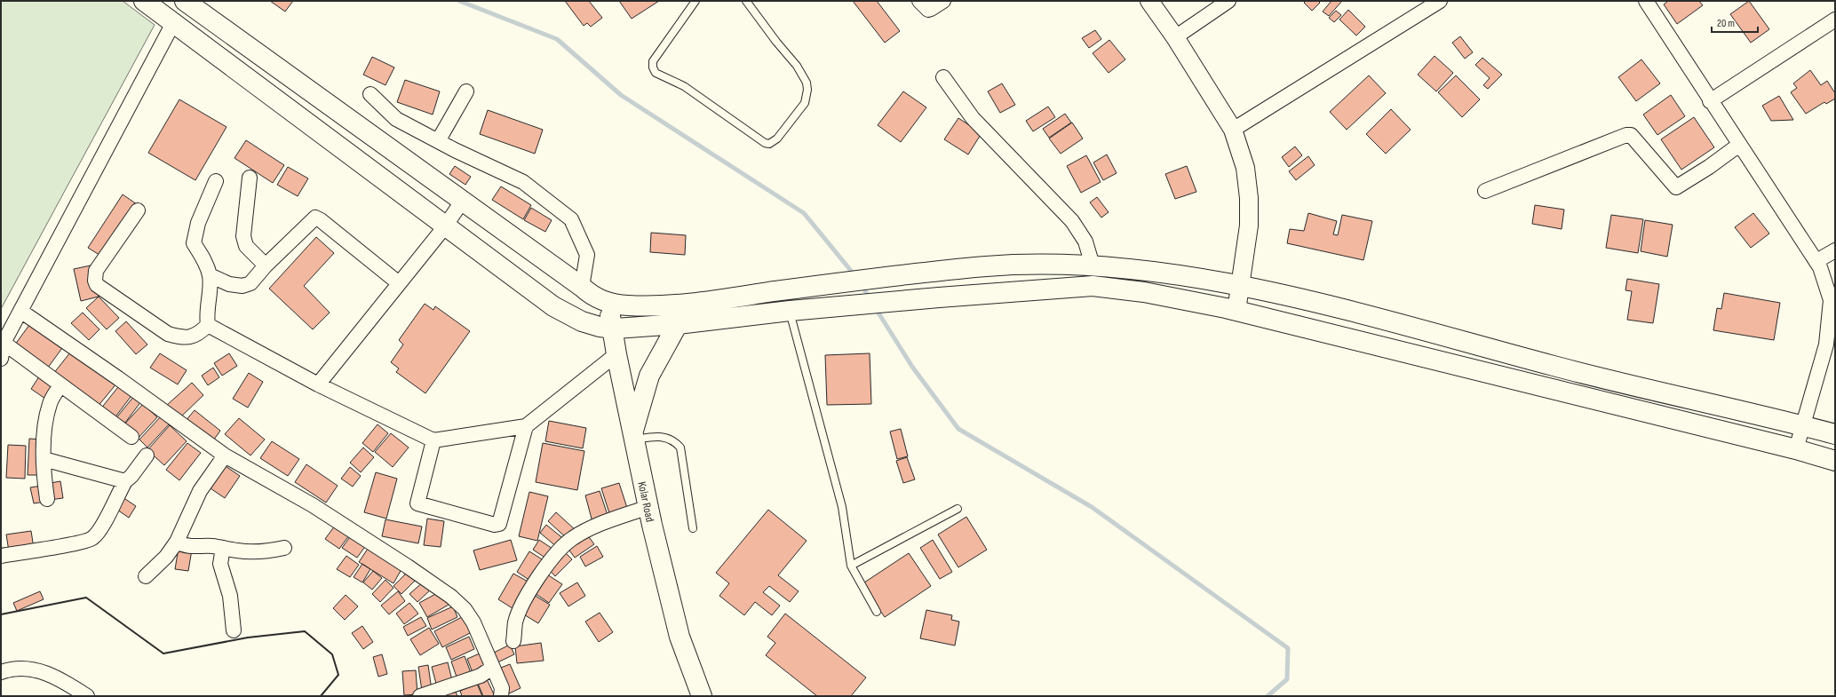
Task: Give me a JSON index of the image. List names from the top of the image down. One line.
{"streets":{"main road":["Kolar Road"]},"scale_bar":"20 m"}
